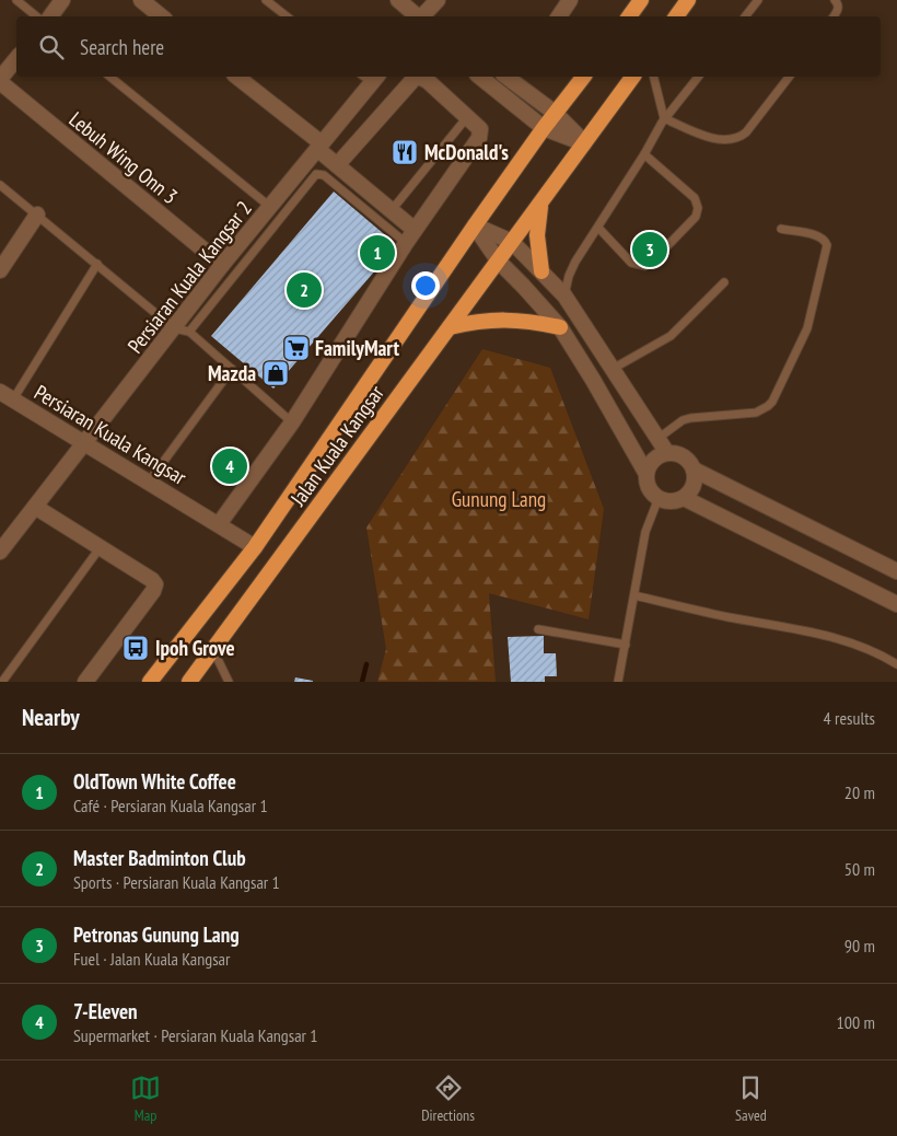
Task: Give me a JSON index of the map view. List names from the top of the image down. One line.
{"streets":{"highway":["Jalan Kuala Kangsar"],"street":["Lebuh Wing Onn 3","Persiaran Kuala Kangsar 2","Persiaran Kuala Kangsar"]},"crossings":[["Lebuh Wing Onn 3","Persiaran Kuala Kangsar 2"],["Persiaran Kuala Kangsar 2","Persiaran Kuala Kangsar"],["Persiaran Kuala Kangsar","Jalan Kuala Kangsar"]],"parks":["Gunung Lang"],"places":{"restaurant":["McDonald's"],"supermarket":["FamilyMart"],"shop":["Mazda"],"bus stop":["Ipoh Grove"]},"page":{"search":"Search here","pins":["3","1","2","4"],"heading":["Nearby","4 results"],"list":[{"mark":"1","name":"OldTown White Coffee","note":"Café · Persiaran Kuala Kangsar 1","value":"20 m"},{"mark":"2","name":"Master Badminton Club","note":"Sports · Persiaran Kuala Kangsar 1","value":"50 m"},{"mark":"3","name":"Petronas Gunung Lang","note":"Fuel · Jalan Kuala Kangsar","value":"90 m"},{"mark":"4","name":"7-Eleven","note":"Supermarket · Persiaran Kuala Kangsar 1","value":"100 m"}],"nav":["Map","Directions","Saved"]}}
